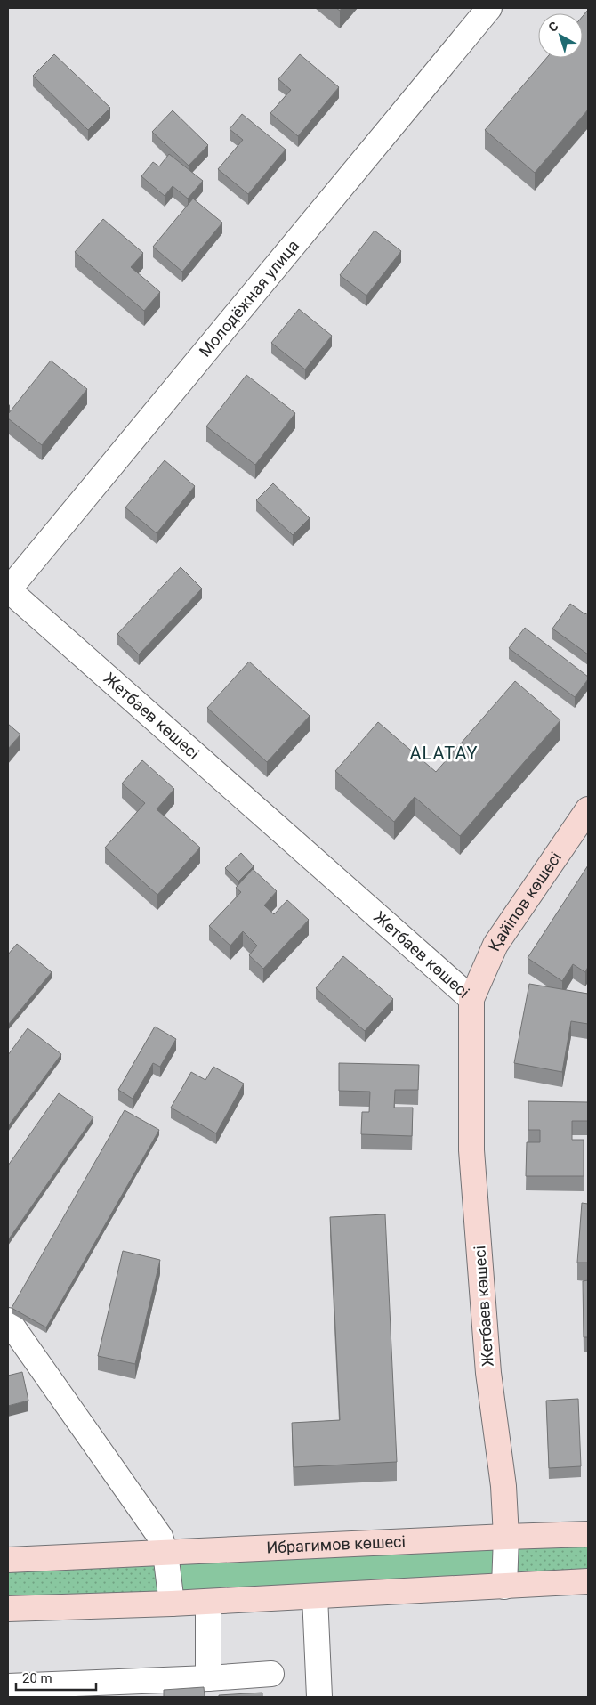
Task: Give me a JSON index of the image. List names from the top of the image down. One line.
{"streets":{"street":["Молодёжная улица","Жетбаев көшесі","Қайіпов көшесі","Ибрагимов көшесі"]},"crossings":[["Молодёжная улица","Жетбаев көшесі"],["Жетбаев көшесі","Қайіпов көшесі"],["Жетбаев көшесі","Ибрагимов көшесі"]],"districts":["ALATAY"],"scale_bar":"20 m","north":"top left"}
